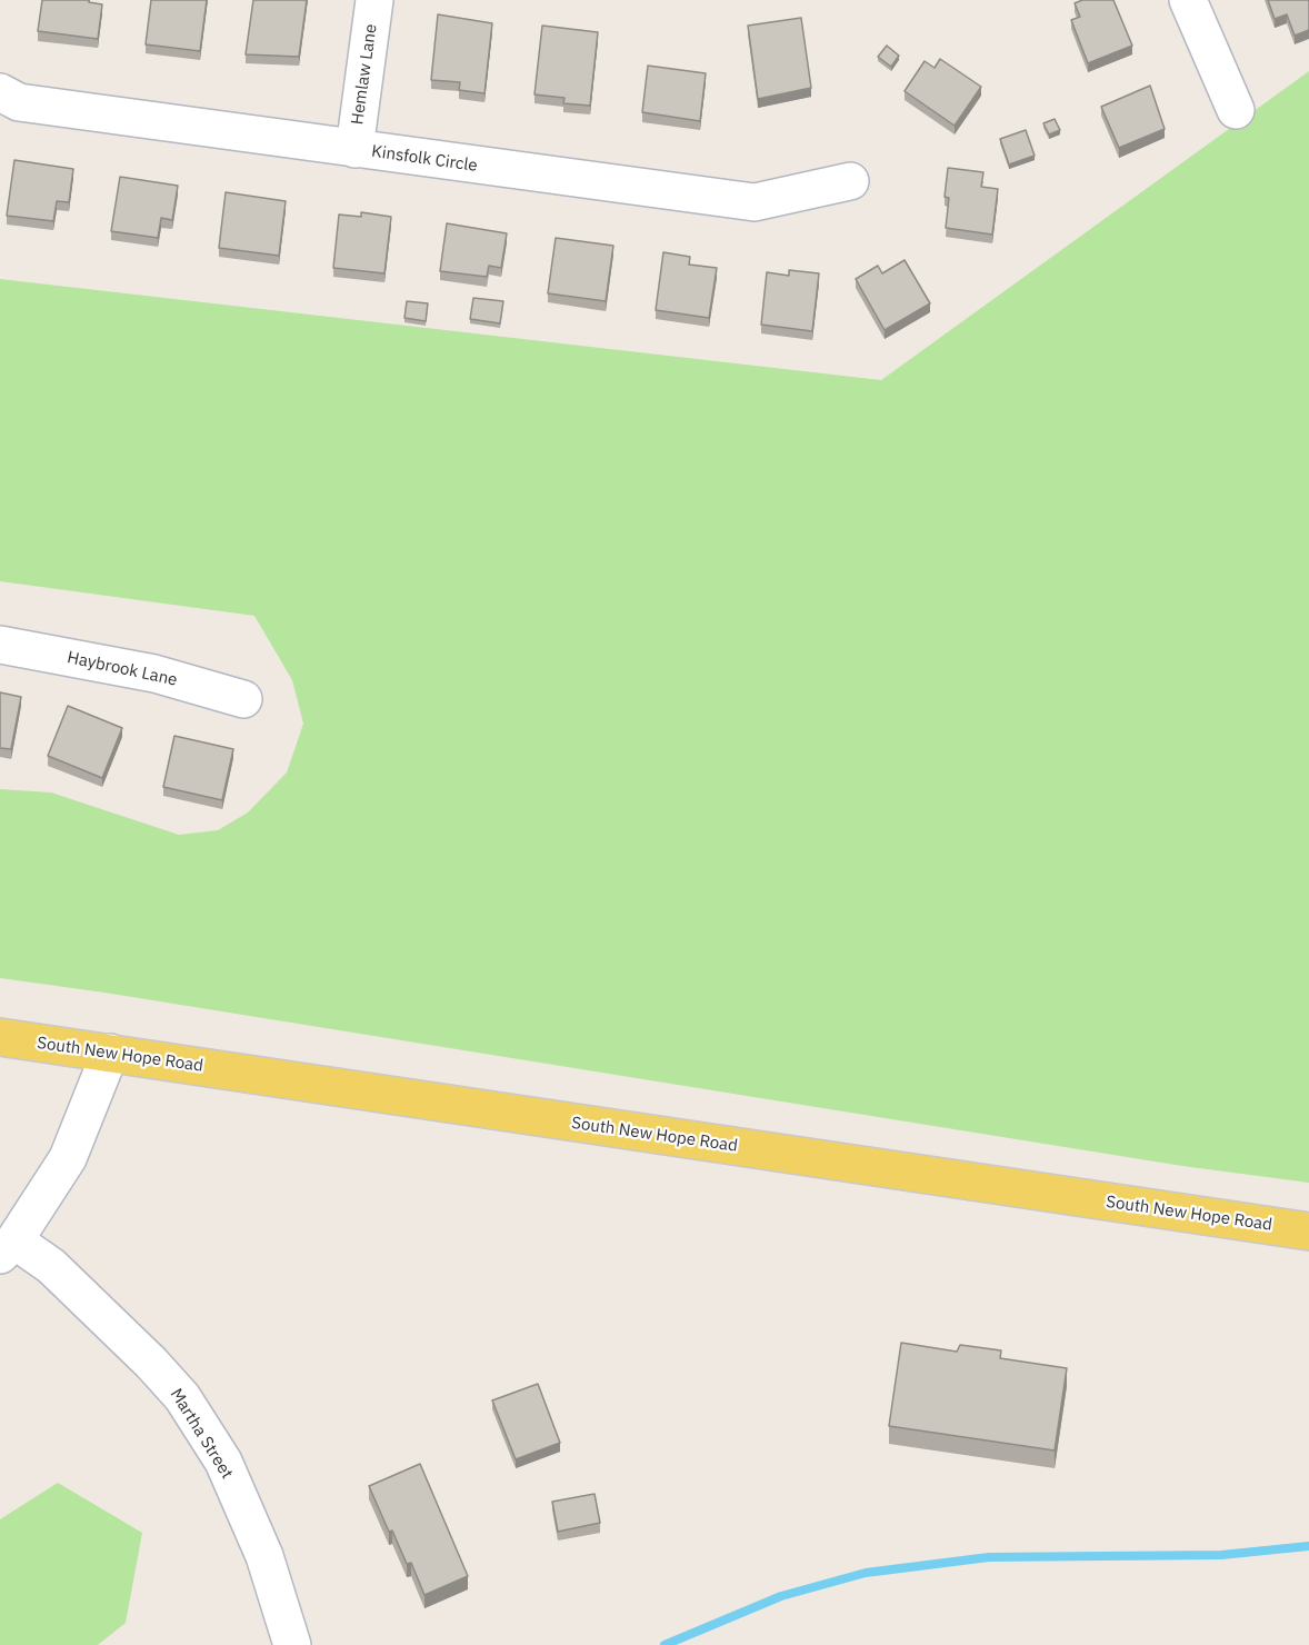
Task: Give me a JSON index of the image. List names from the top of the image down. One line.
{"streets":{"main road":["South New Hope Road"],"street":["Hemlaw Lane","Kinsfolk Circle","Haybrook Lane","Martha Street"]},"crossings":[["Hemlaw Lane","Kinsfolk Circle"]]}
